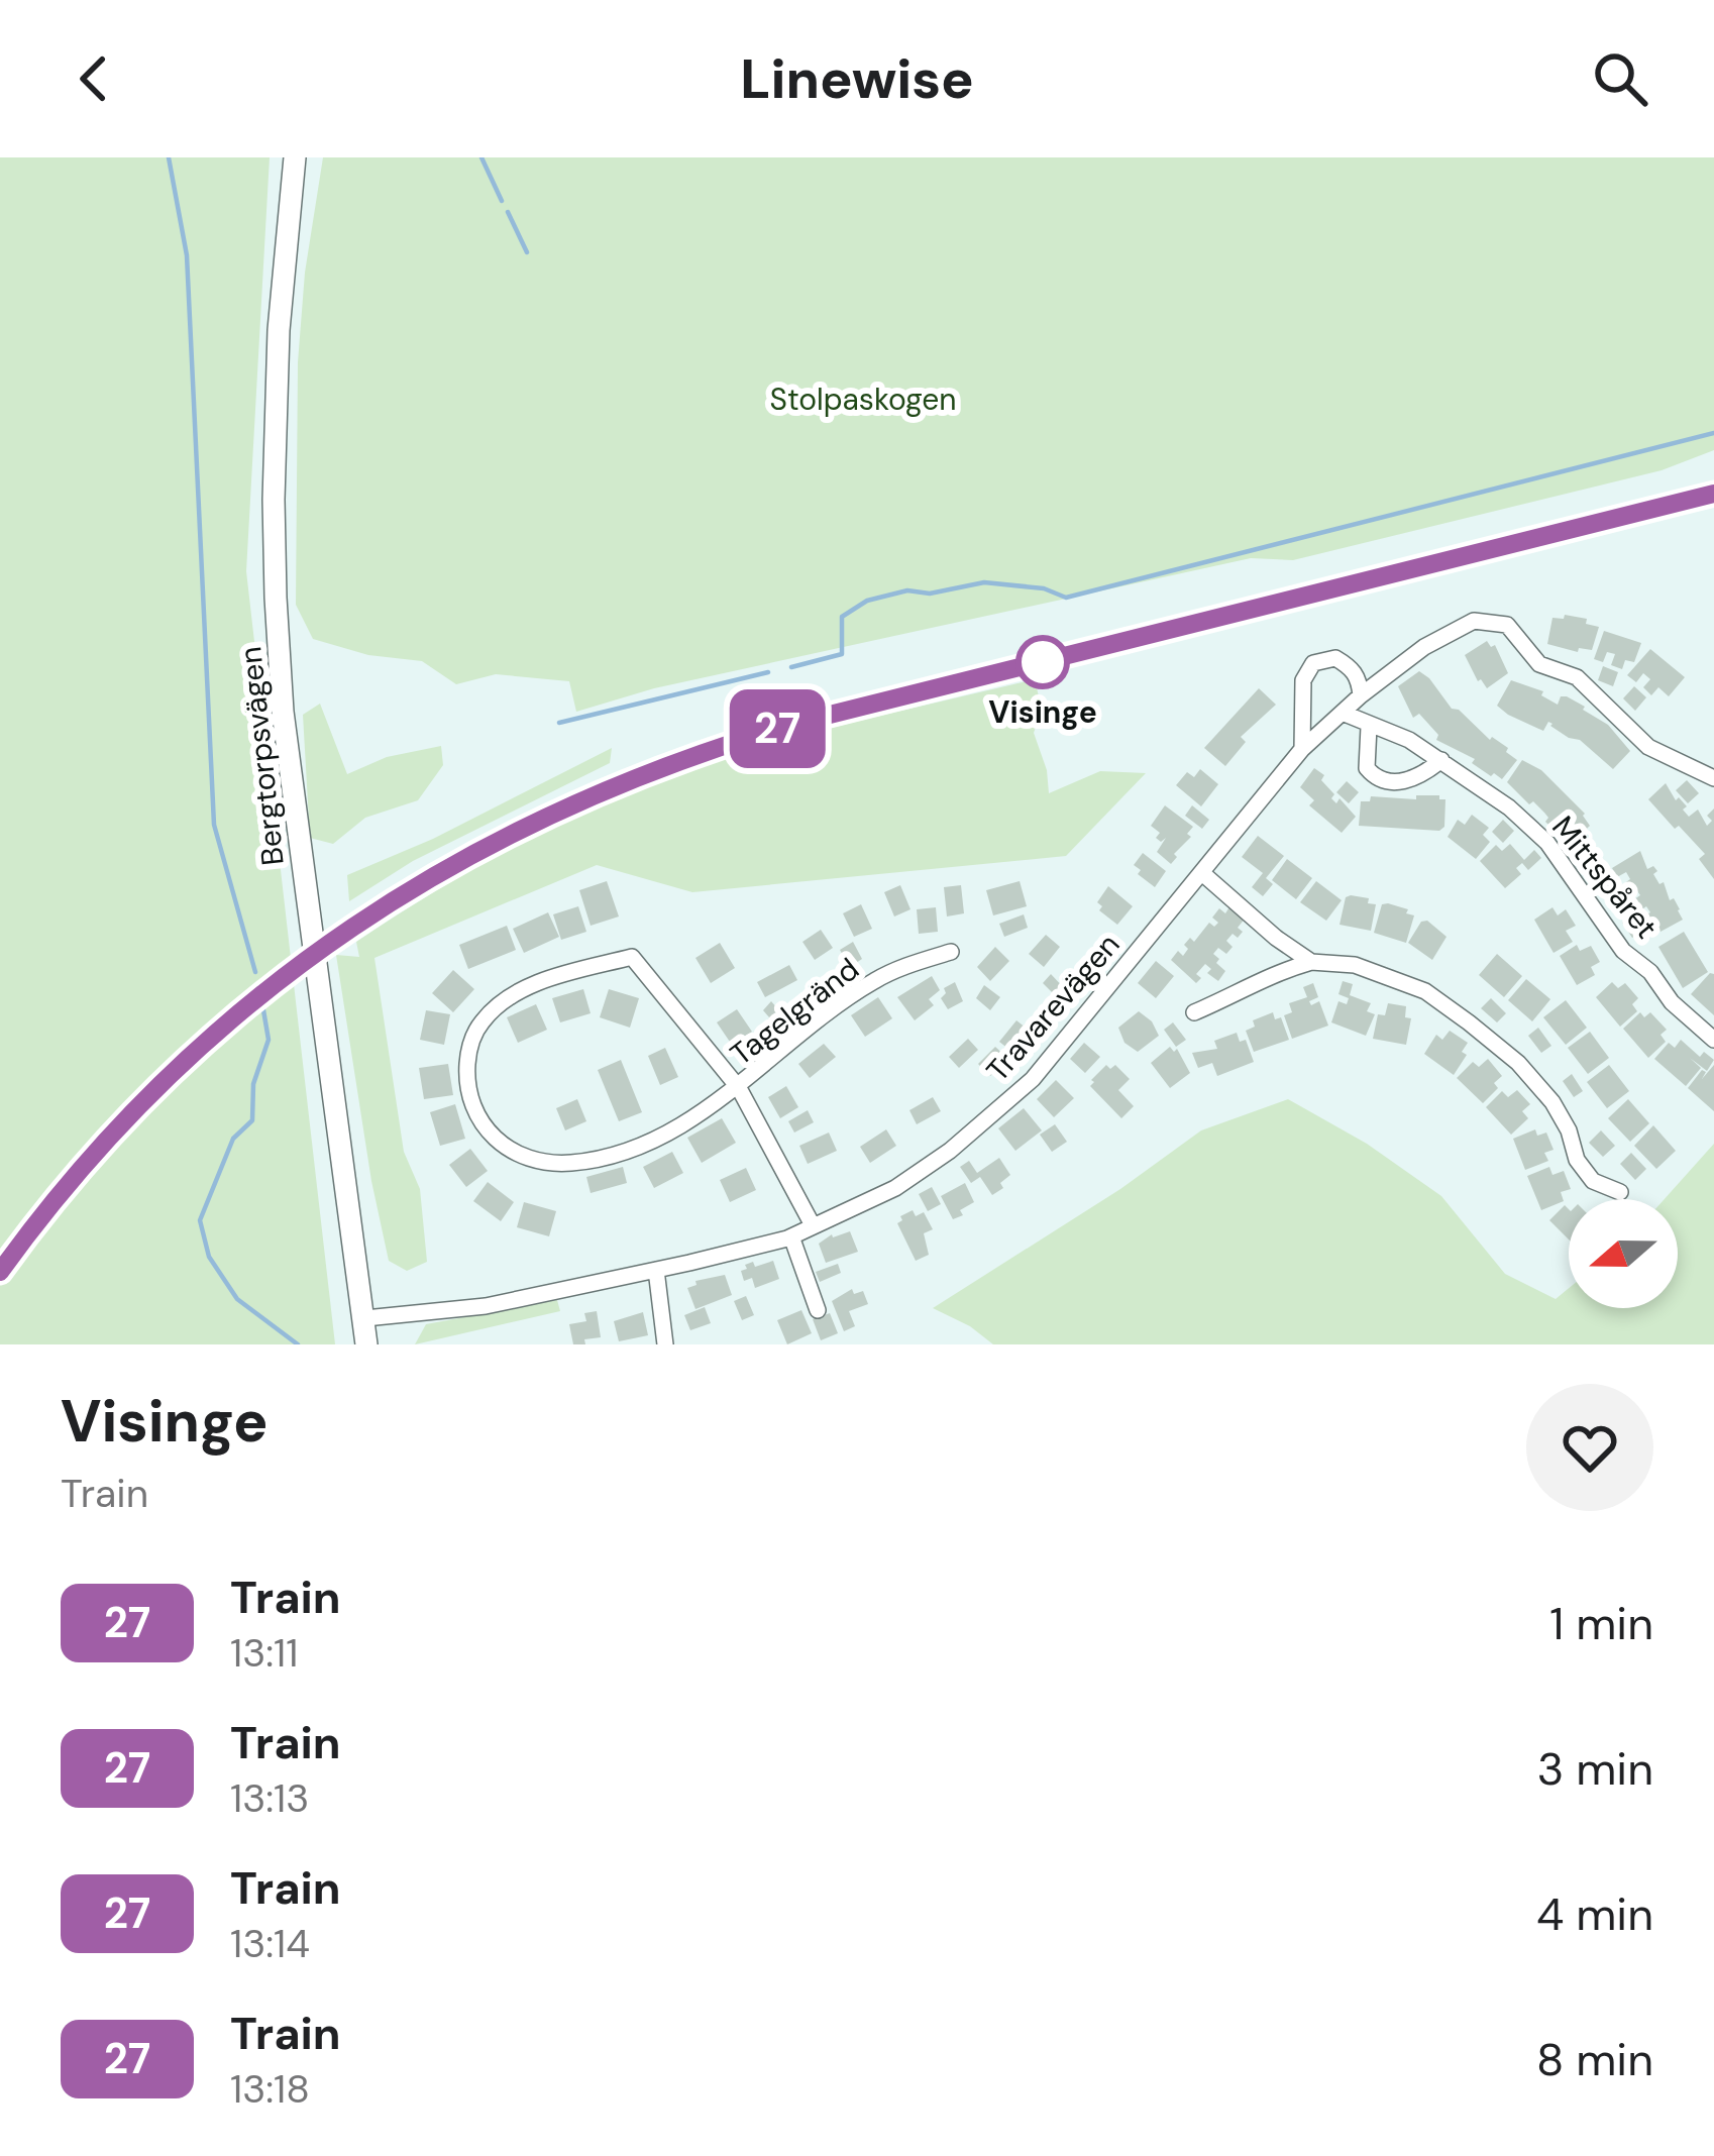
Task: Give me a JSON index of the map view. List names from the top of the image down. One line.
{"streets":{"main road":["Bergtorpsvägen"],"street":["Mittspåret","Travarevägen","Tagelgränd"]},"crossings":[["Bergtorpsvägen","Travarevägen"],["Mittspåret","Travarevägen"]],"parks":["Stolpaskogen"],"places":["Visinge"],"north":"left","page":{"header":"Linewise","on_map":"27","heading":["Visinge","Train"],"list":[{"mark":"27","name":"Train","note":"13:11","value":"1 min"},{"mark":"27","name":"Train","note":"13:13","value":"3 min"},{"mark":"27","name":"Train","note":"13:14","value":"4 min"},{"mark":"27","name":"Train","note":"13:18","value":"8 min"}]}}
